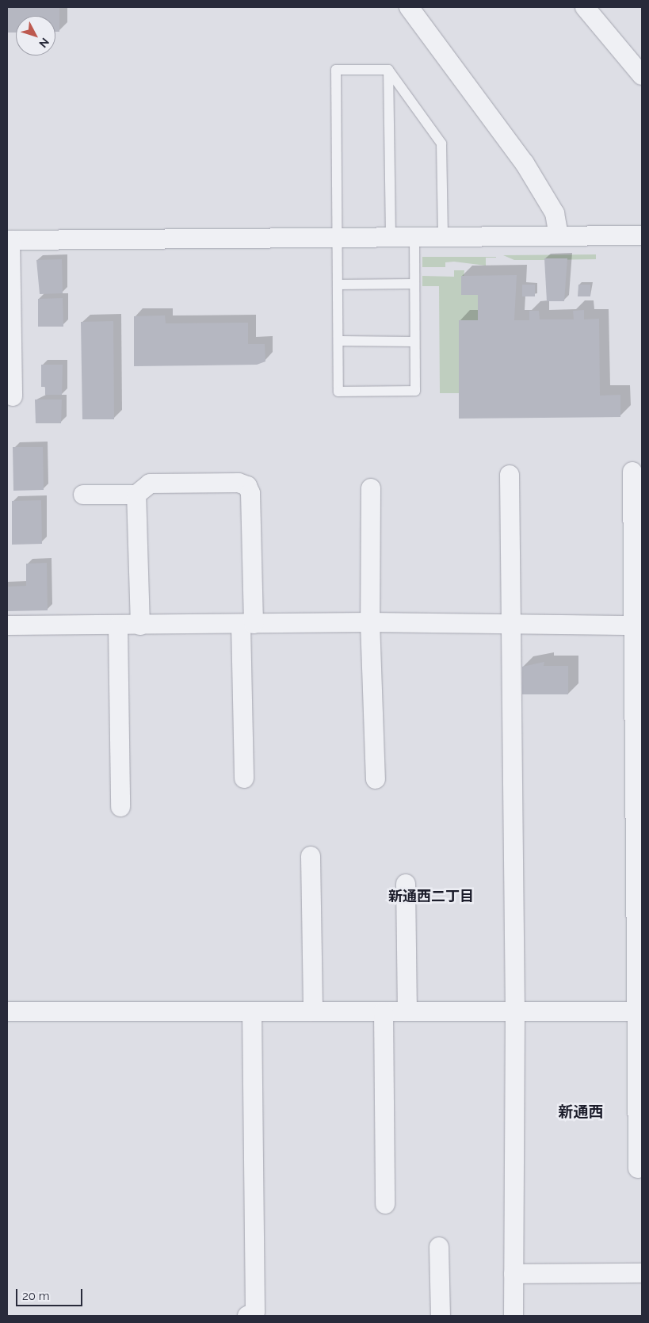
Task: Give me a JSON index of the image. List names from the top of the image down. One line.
{"districts":["新通西二丁目","新通西"],"scale_bar":"20 m","north":"bottom right"}
